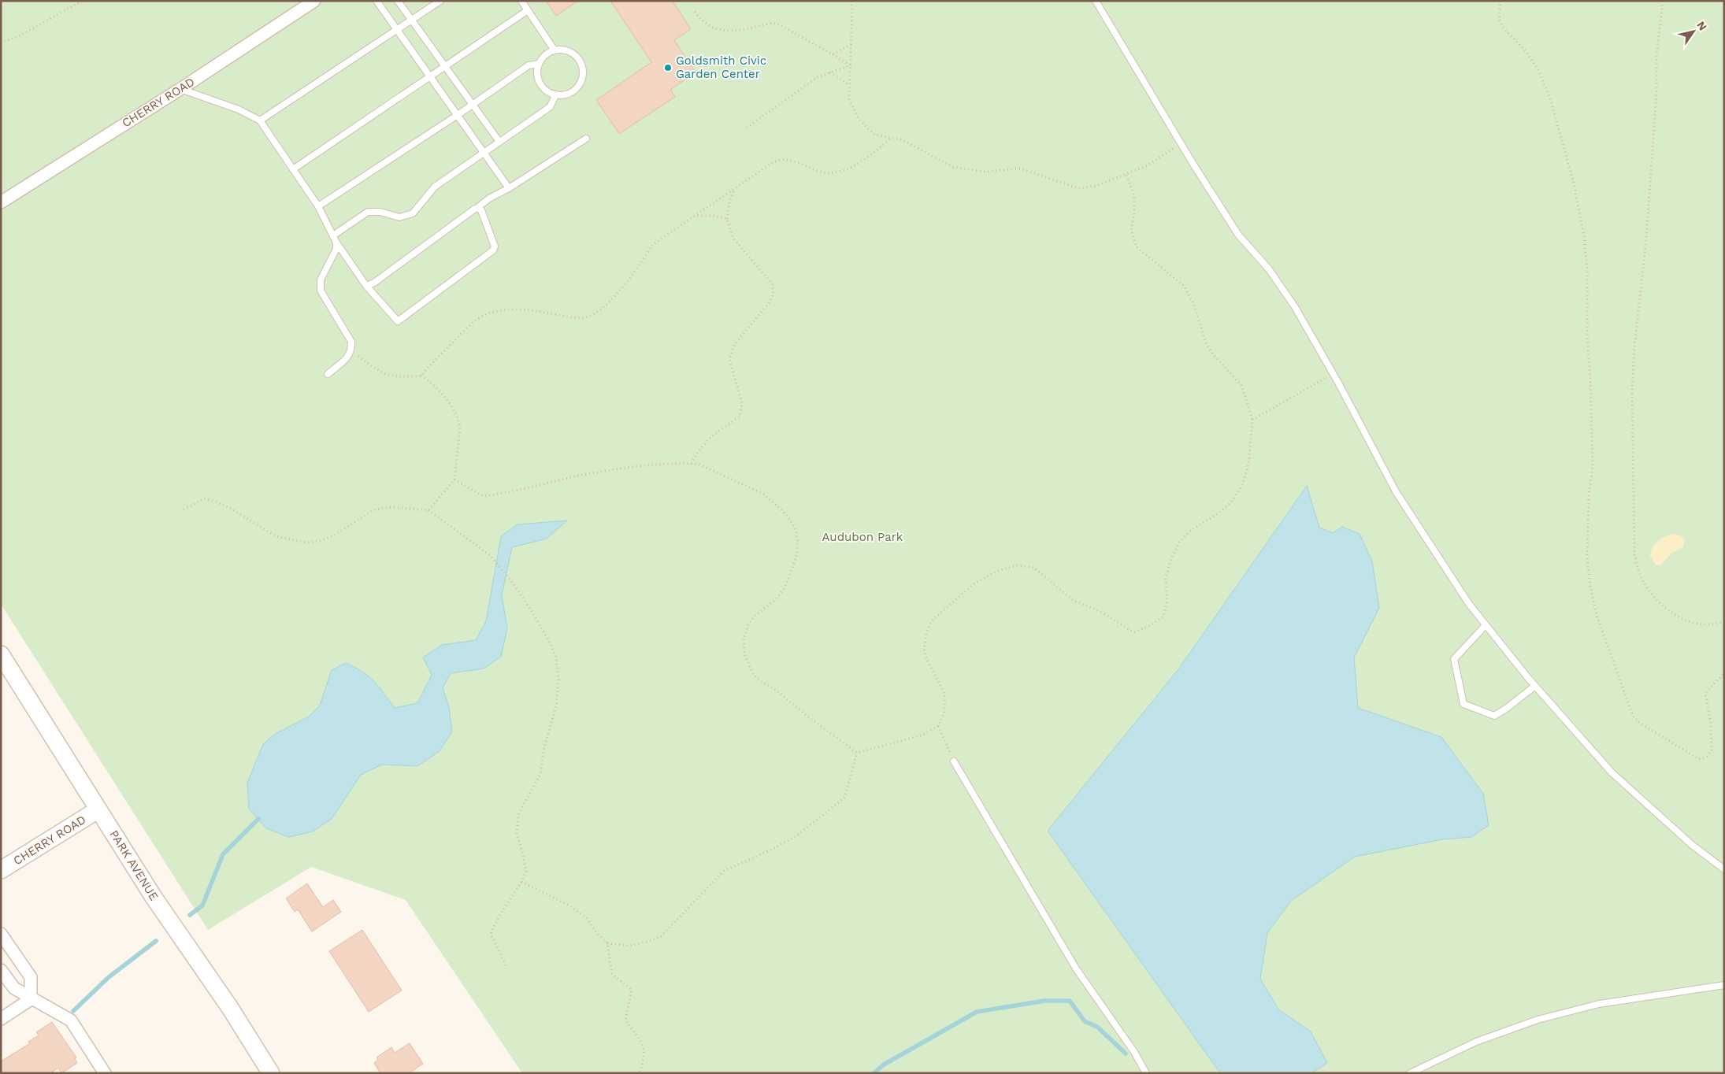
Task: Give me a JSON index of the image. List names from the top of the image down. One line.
{"streets":{"main road":["CHERRY ROAD","PARK AVENUE"]},"crossings":[["CHERRY ROAD","PARK AVENUE"]],"parks":["Audubon Park"],"places":["Goldsmith Civic Garden Center"],"north":"top right"}
